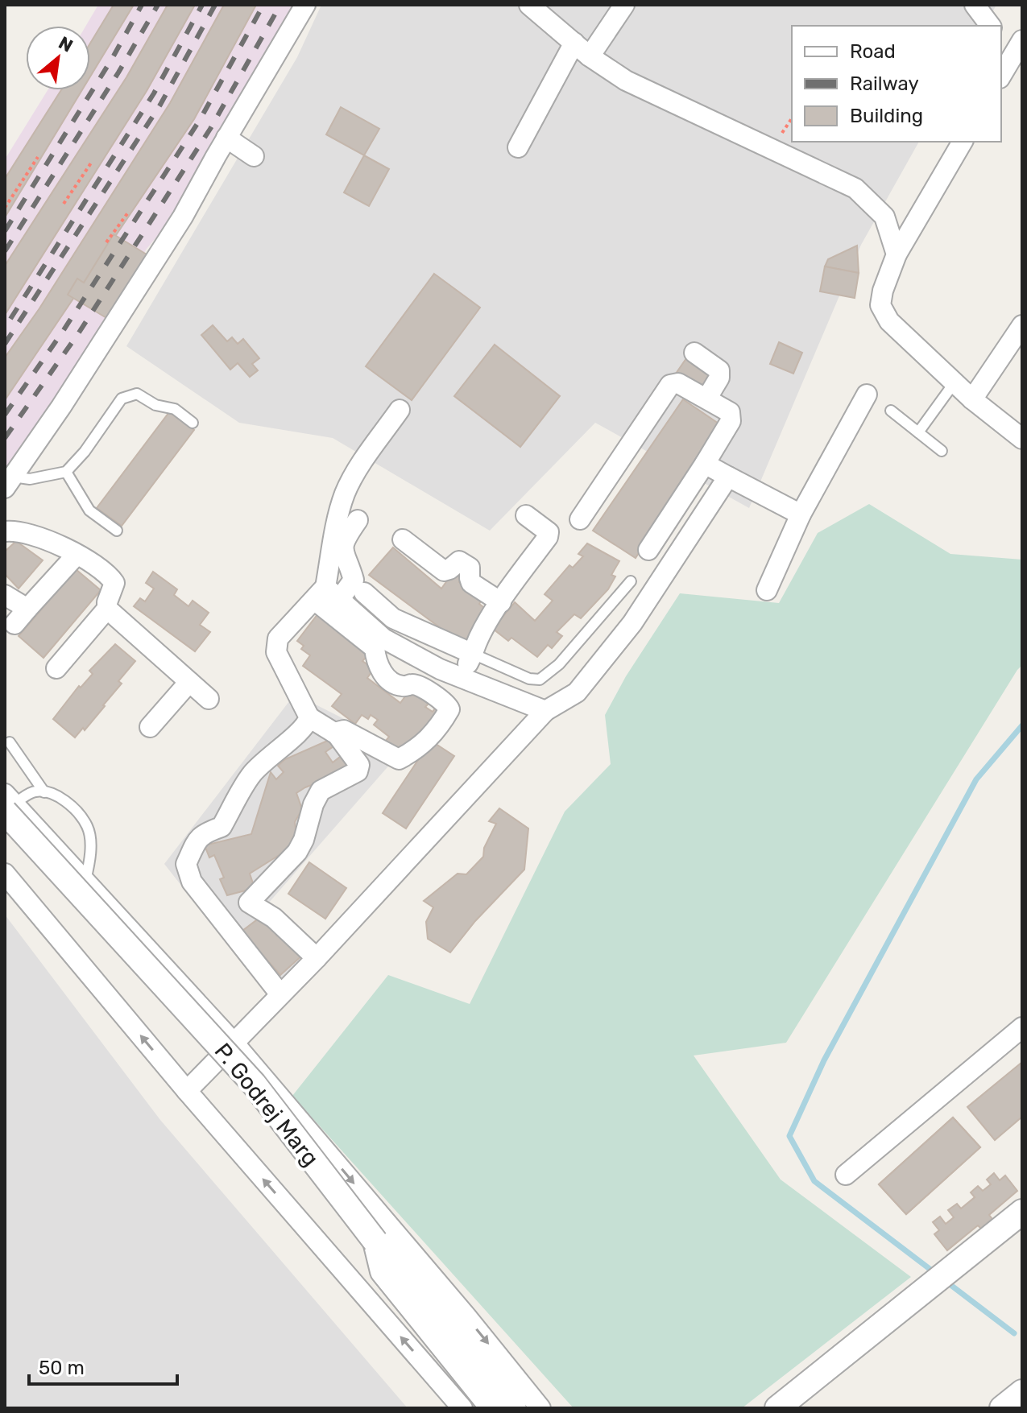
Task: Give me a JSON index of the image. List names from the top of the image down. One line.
{"streets":{"street":["P. Godrej Marg"]},"legend":["Road","Railway","Building"],"scale_bar":"50 m","north":"top right"}
